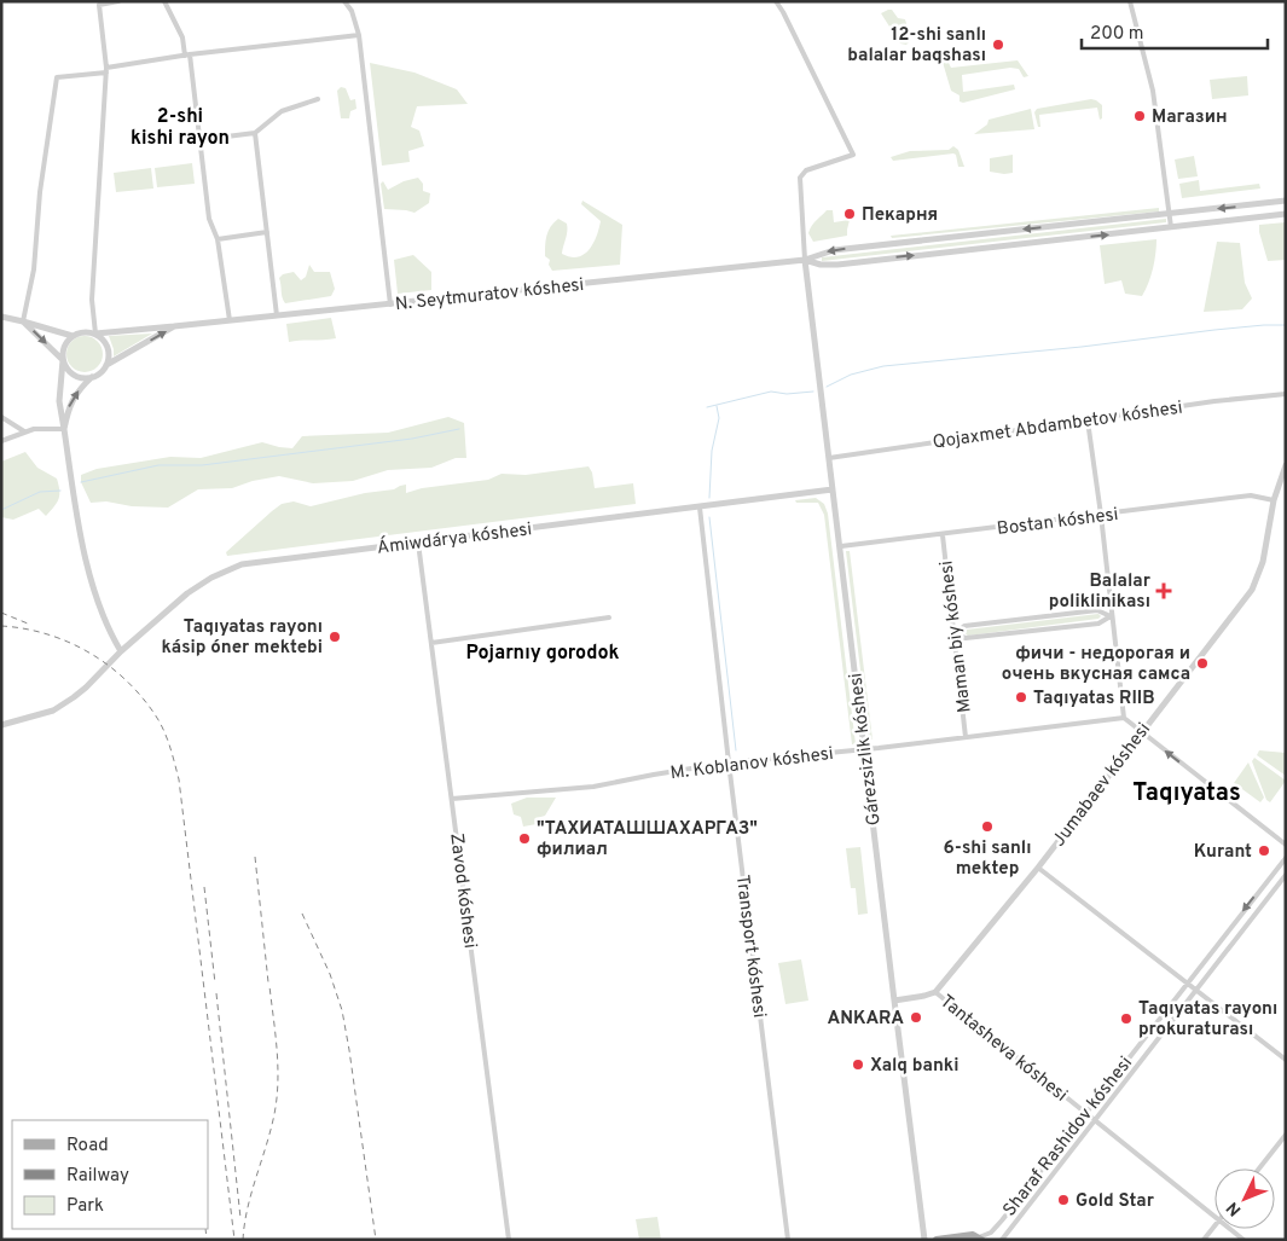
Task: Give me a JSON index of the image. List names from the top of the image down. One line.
{"streets":{"street":["N. Seytmuratov kóshesi","Qojaxmet Abdambetov kóshesi","Bostan kóshesi","Ámiwdárya kóshesi","Maman biy kóshesi","Gárezsizlik kóshesi","M. Koblanov kóshesi","Jumabaev kóshesi","Zavod kóshesi","Transport kóshesi","Tantasheva kóshesi","Sharaf Rashidov kóshesi"]},"crossings":[["N. Seytmuratov kóshesi","Gárezsizlik kóshesi"],["Qojaxmet Abdambetov kóshesi","Gárezsizlik kóshesi"],["Bostan kóshesi","Maman biy kóshesi"],["Bostan kóshesi","Gárezsizlik kóshesi"],["Bostan kóshesi","Jumabaev kóshesi"],["Ámiwdárya kóshesi","Gárezsizlik kóshesi"],["Ámiwdárya kóshesi","Zavod kóshesi"],["Ámiwdárya kóshesi","Transport kóshesi"],["Maman biy kóshesi","M. Koblanov kóshesi"],["Gárezsizlik kóshesi","M. Koblanov kóshesi"],["M. Koblanov kóshesi","Zavod kóshesi"],["M. Koblanov kóshesi","Transport kóshesi"],["Jumabaev kóshesi","Tantasheva kóshesi"],["Tantasheva kóshesi","Sharaf Rashidov kóshesi"]],"districts":["2-shi kishi rayon","Pojarnıy gorodok","Taqıyatas"],"places":{"other":["12-shi sanlı balalar baqshası","Магазин","Пекарня","Taqıyatas rayonı kásip óner mektebi","фичи - недорогая и очень вкусная самса","Taqıyatas RIIB","6-shi sanlı mektep","\"ТАХИАТАШШАХАРГАЗ\" филиал","Kurant","ANKARA","Taqıyatas rayonı prokuraturası","Xalq banki","Gold Star"],"health":["Balalar poliklinikası"]},"legend":["Road","Railway","Park"],"scale_bar":"200 m","north":"bottom left"}
